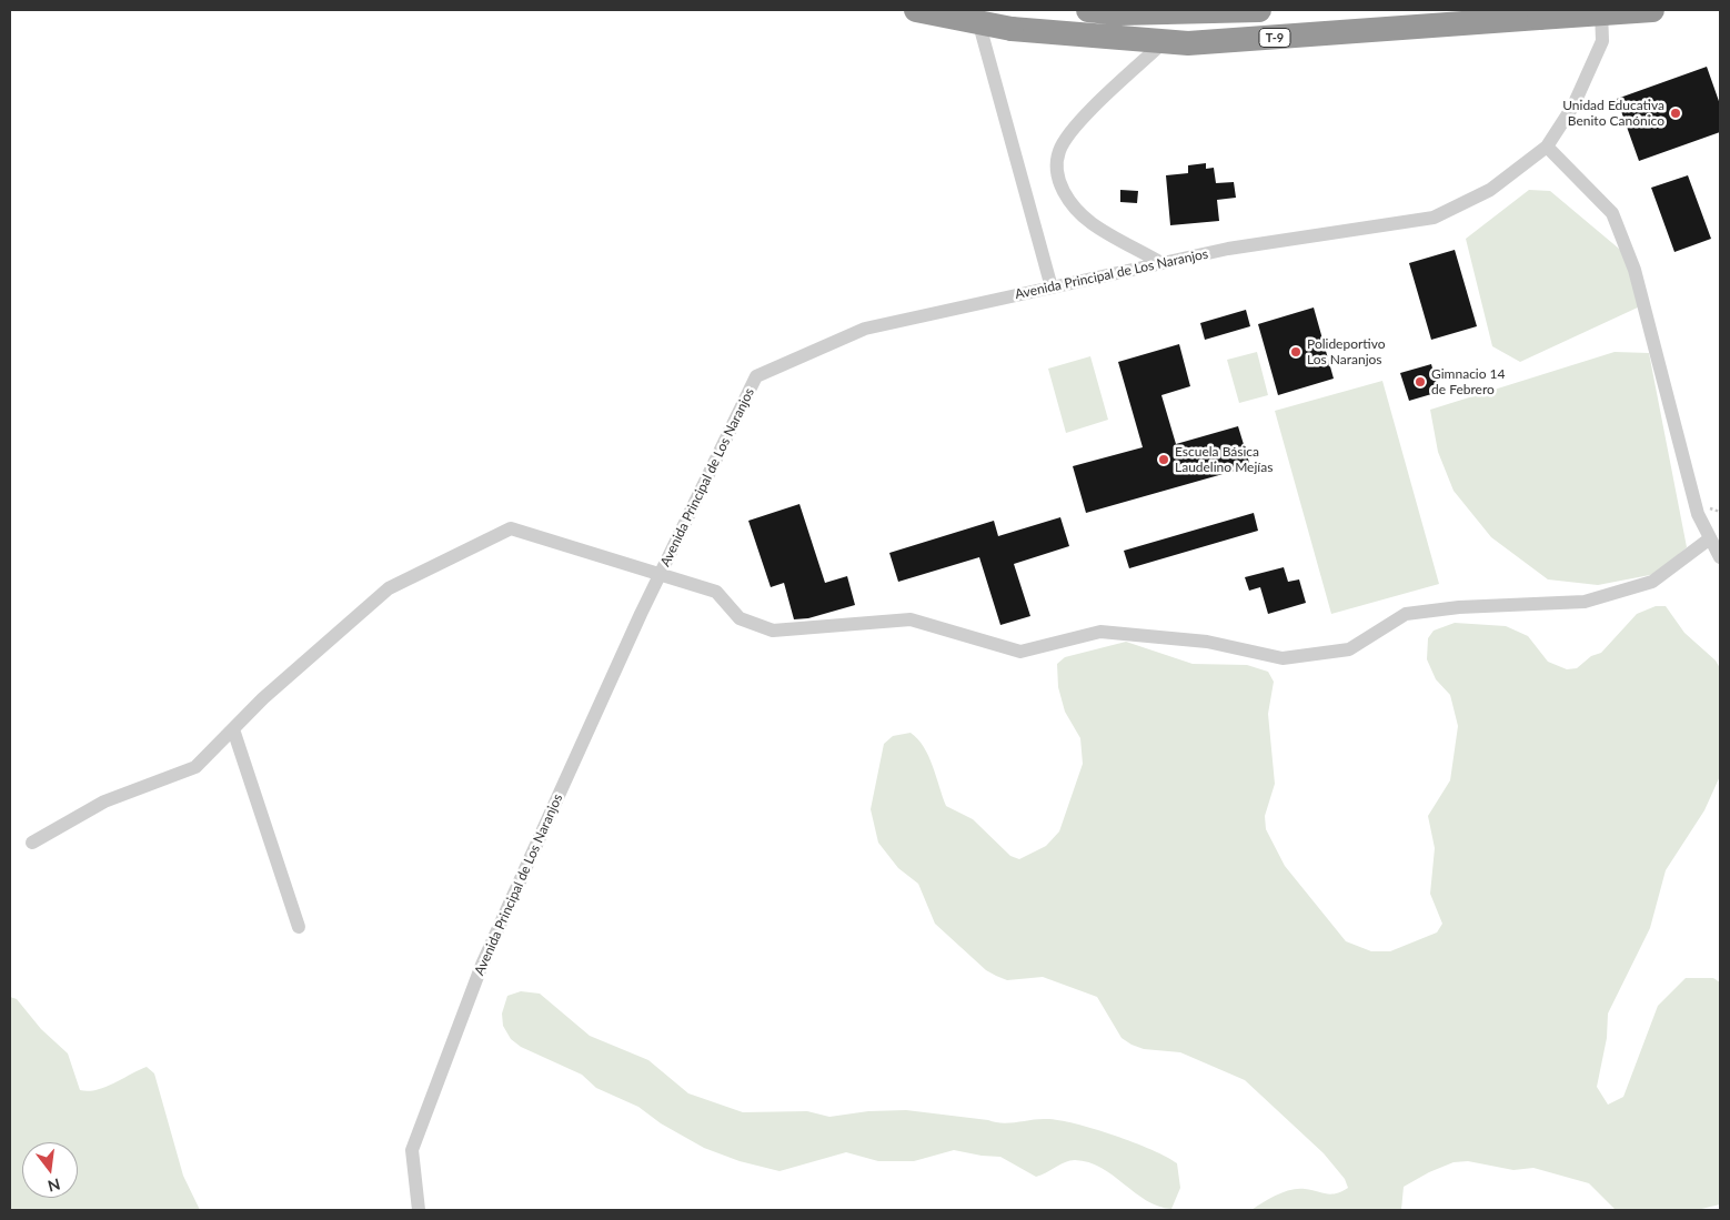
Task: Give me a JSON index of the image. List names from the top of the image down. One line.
{"streets":{"highway":["T-9"],"street":["Avenida Principal de Los Naranjos"]},"places":["Unidad Educativa Benito Canónico","Polideportivo Los Naranjos","Gimnacio 14 de Febrero","Escuela Básica Laudelino Mejías"],"north":"bottom"}
